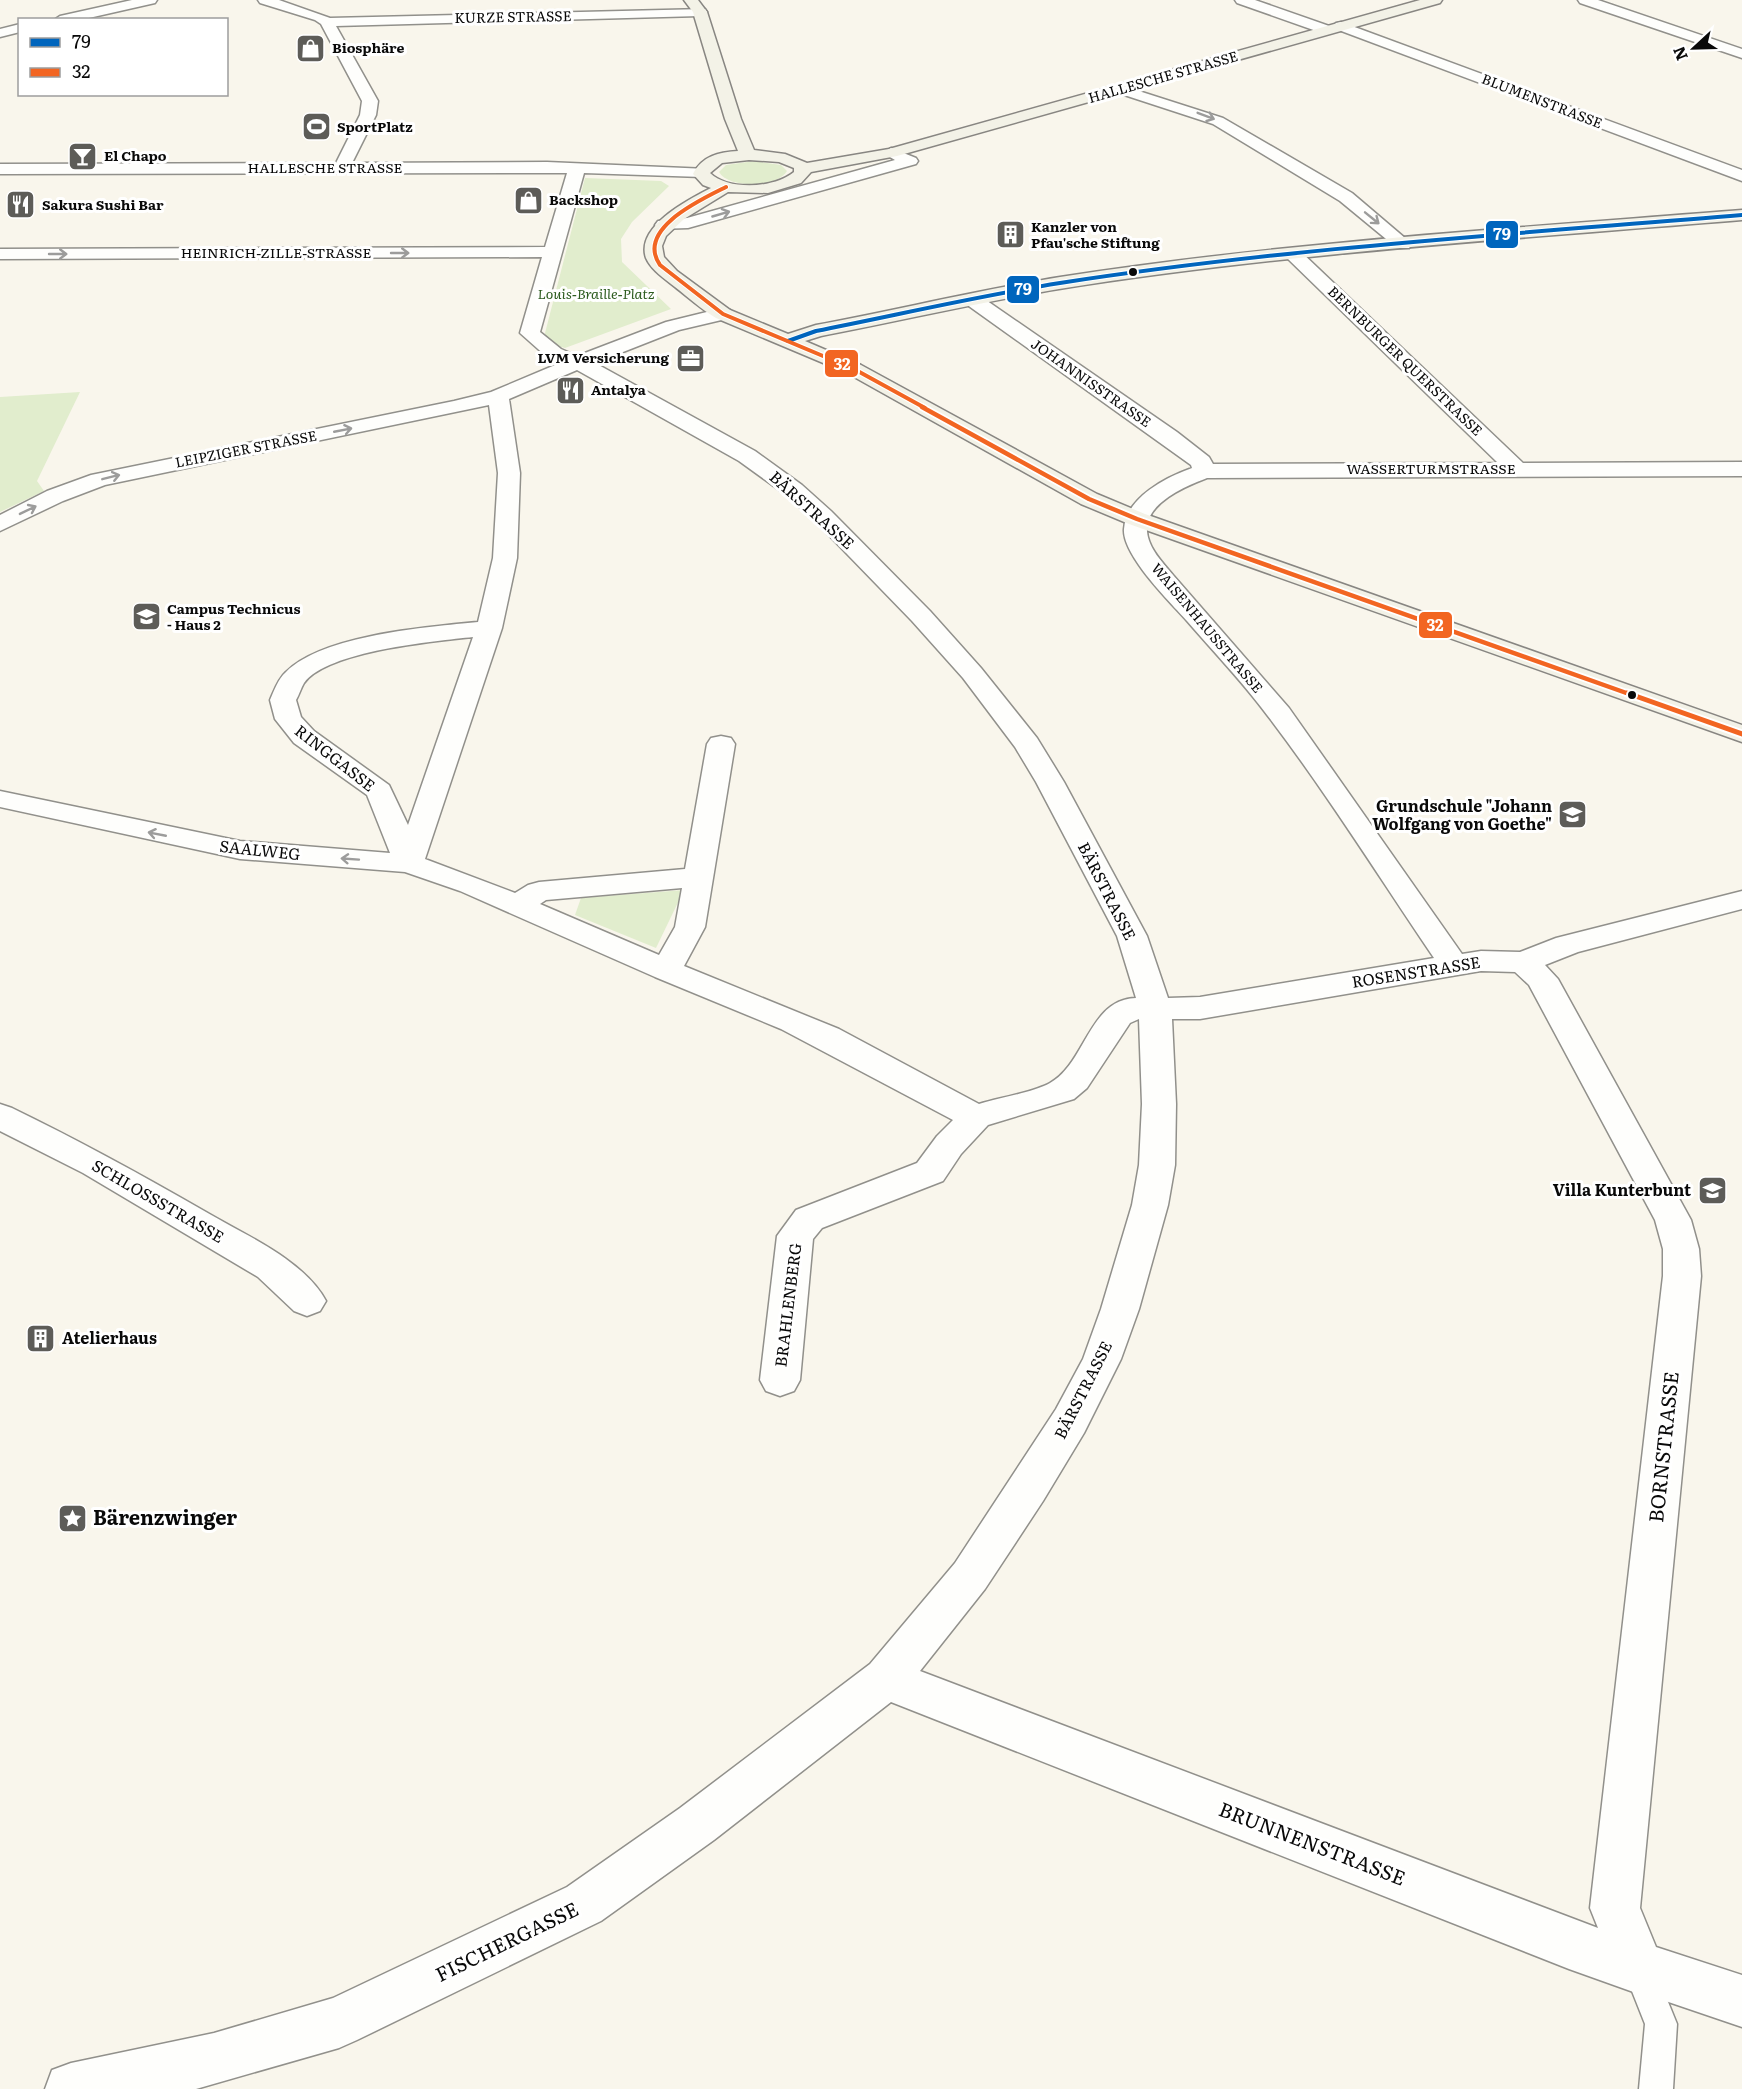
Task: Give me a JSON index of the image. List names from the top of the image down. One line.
{"streets":{"street":["KURZE STRASSE","HALLESCHE STRASSE","BLUMENSTRASSE","HEINRICH-ZILLE-STRASSE","BERNBURGER QUERSTRASSE","JOHANNISSTRASSE","LEIPZIGER STRASSE","WASSERTURMSTRASSE","BÄRSTRASSE","WAISENHAUSSTRASSE","RINGGASSE","SAALWEG","ROSENSTRASSE","SCHLOSSSTRASSE","BRAHLENBERG","BORNSTRASSE","BRUNNENSTRASSE","FISCHERGASSE"]},"crossings":[["HALLESCHE STRASSE","BLUMENSTRASSE"],["BERNBURGER QUERSTRASSE","WASSERTURMSTRASSE"],["JOHANNISSTRASSE","WASSERTURMSTRASSE"],["WASSERTURMSTRASSE","WAISENHAUSSTRASSE"],["BÄRSTRASSE","ROSENSTRASSE"],["BÄRSTRASSE","BRAHLENBERG"],["BÄRSTRASSE","BRUNNENSTRASSE"],["BÄRSTRASSE","FISCHERGASSE"],["WAISENHAUSSTRASSE","ROSENSTRASSE"],["RINGGASSE","SAALWEG"],["SAALWEG","BRAHLENBERG"],["ROSENSTRASSE","BRAHLENBERG"],["ROSENSTRASSE","BORNSTRASSE"],["BORNSTRASSE","BRUNNENSTRASSE"],["BRUNNENSTRASSE","FISCHERGASSE"]],"one_way":["LEIPZIGER STRASSE","SAALWEG"],"parks":["Louis-Braille-Platz"],"places":{"shop":["Biosphäre","Backshop"],"sports":["SportPlatz"],"bar":["El Chapo"],"restaurant":["Sakura Sushi Bar","Antalya"],"building":["Kanzler von Pfau'sche Stiftung","Atelierhaus"],"office":["LVM Versicherung"],"school or university":["Campus Technicus - Haus 2","Grundschule \"Johann Wolfgang von Goethe\"","Villa Kunterbunt"],"place":["Bärenzwinger"]},"lines":["transit line 32","transit line 79"],"legend":["79","32"],"north":"left"}
